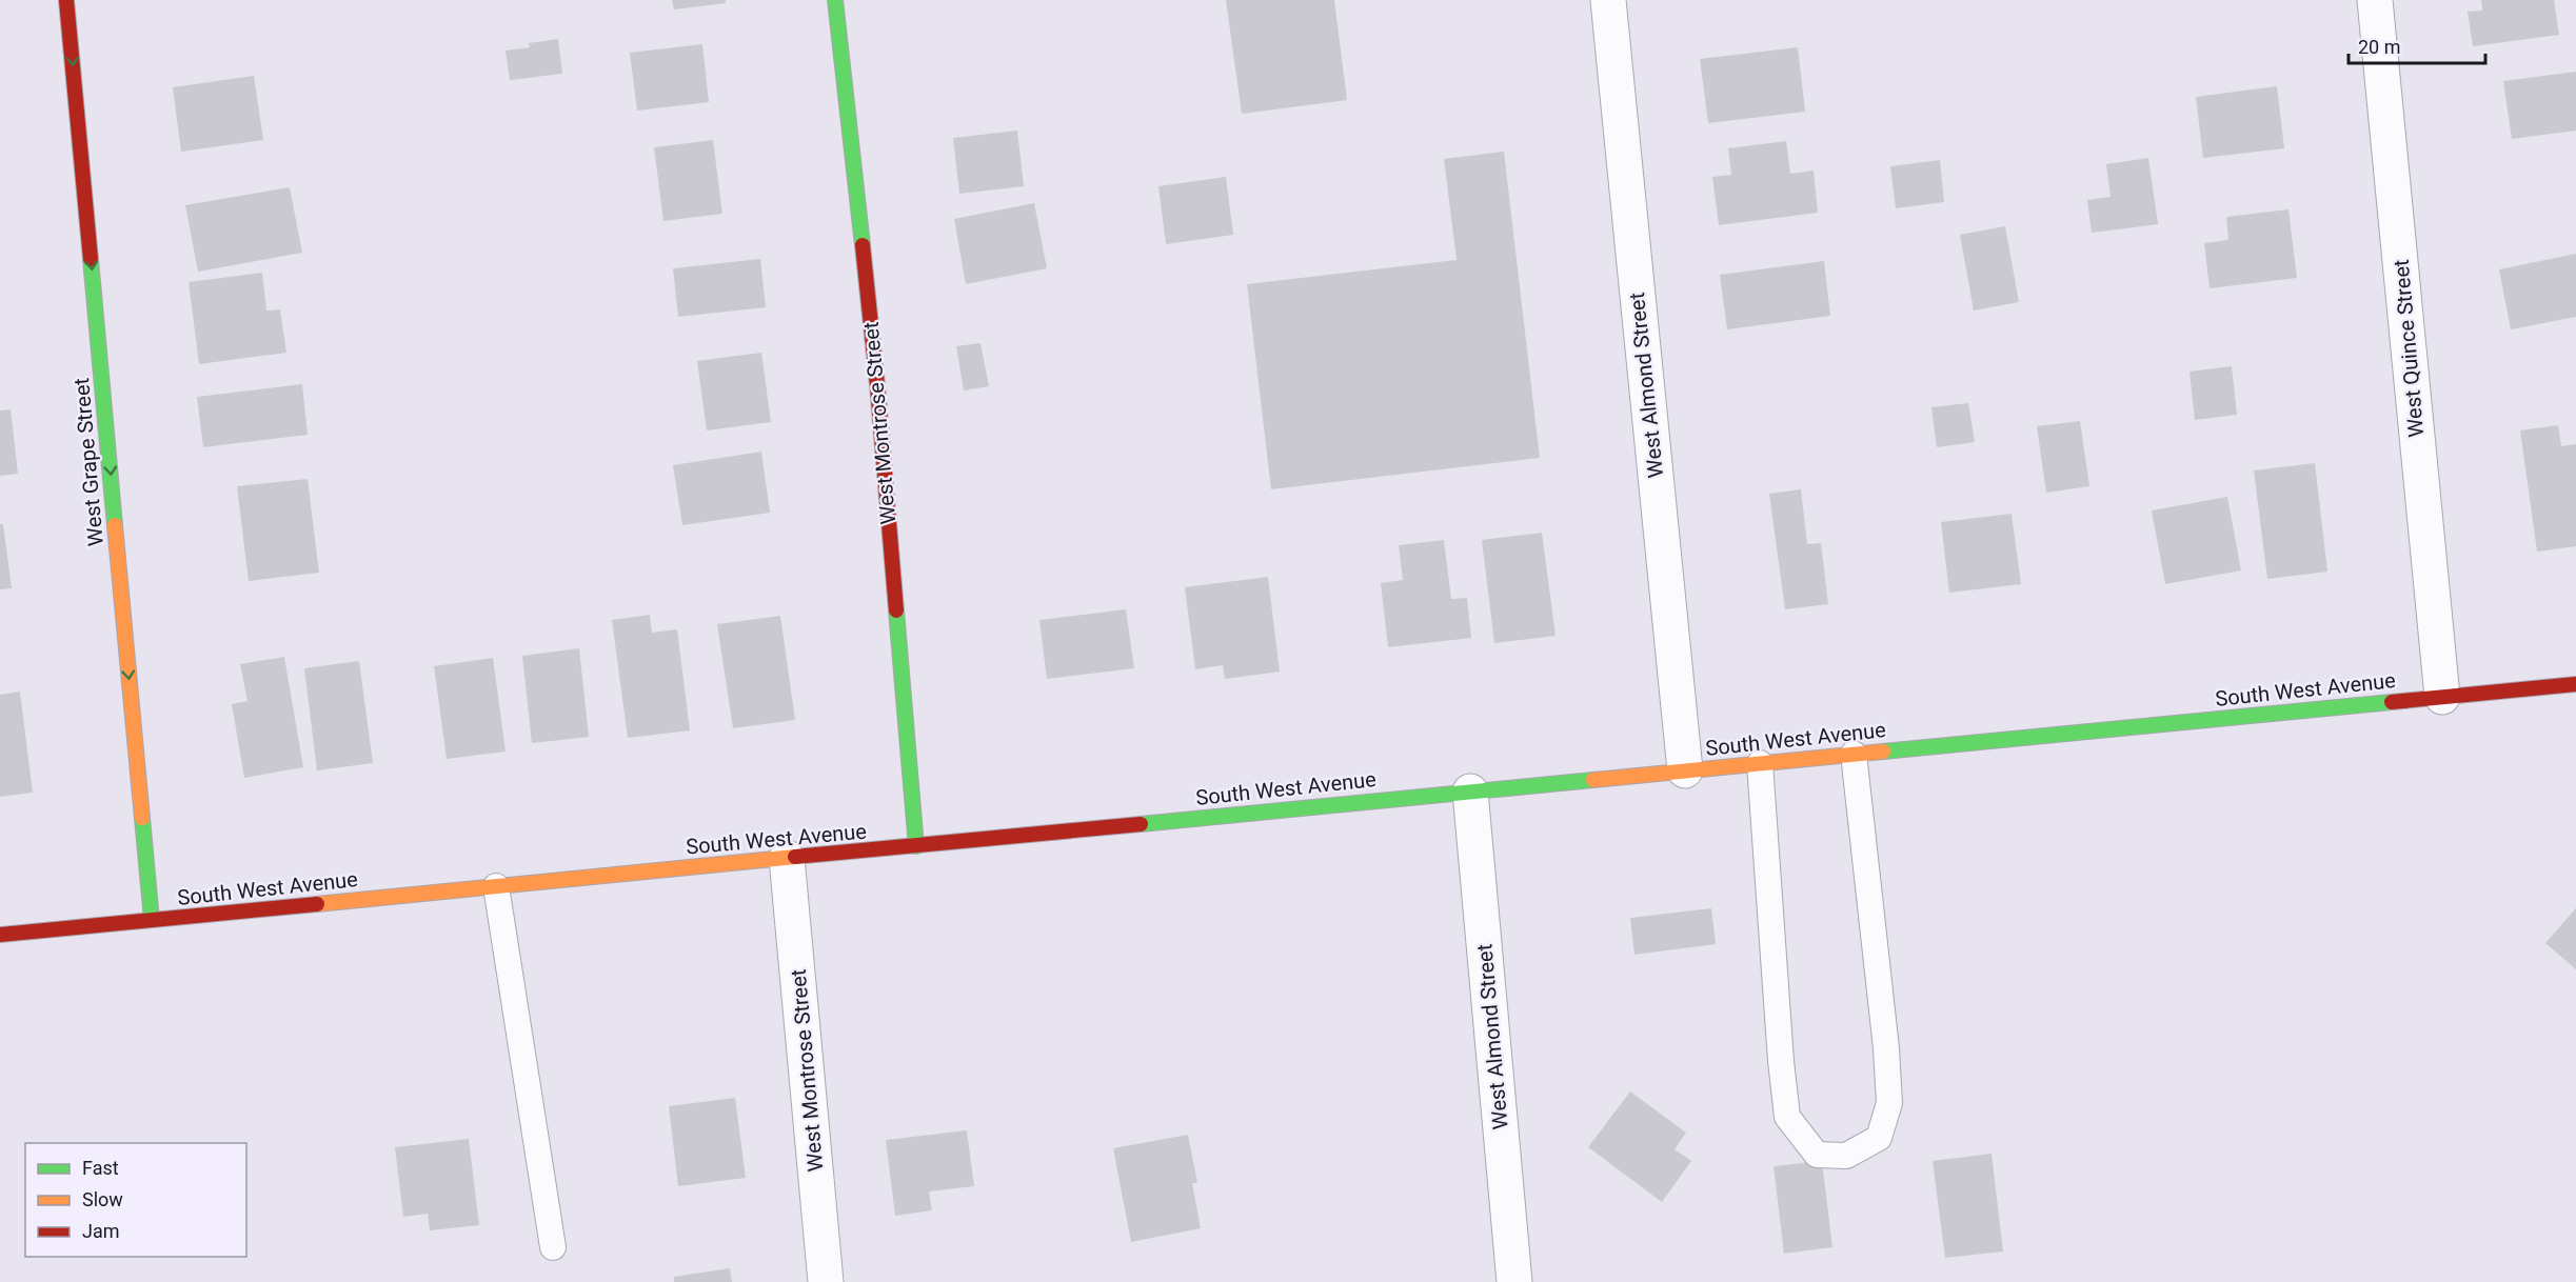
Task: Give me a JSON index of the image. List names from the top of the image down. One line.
{"streets":{"street":["West Quince Street","West Almond Street","West Montrose Street","West Grape Street","South West Avenue"]},"crossings":[["West Quince Street","South West Avenue"],["West Almond Street","South West Avenue"],["West Montrose Street","South West Avenue"],["West Grape Street","South West Avenue"]],"one_way":["West Grape Street"],"legend":["Fast","Slow","Jam"],"scale_bar":"20 m"}
